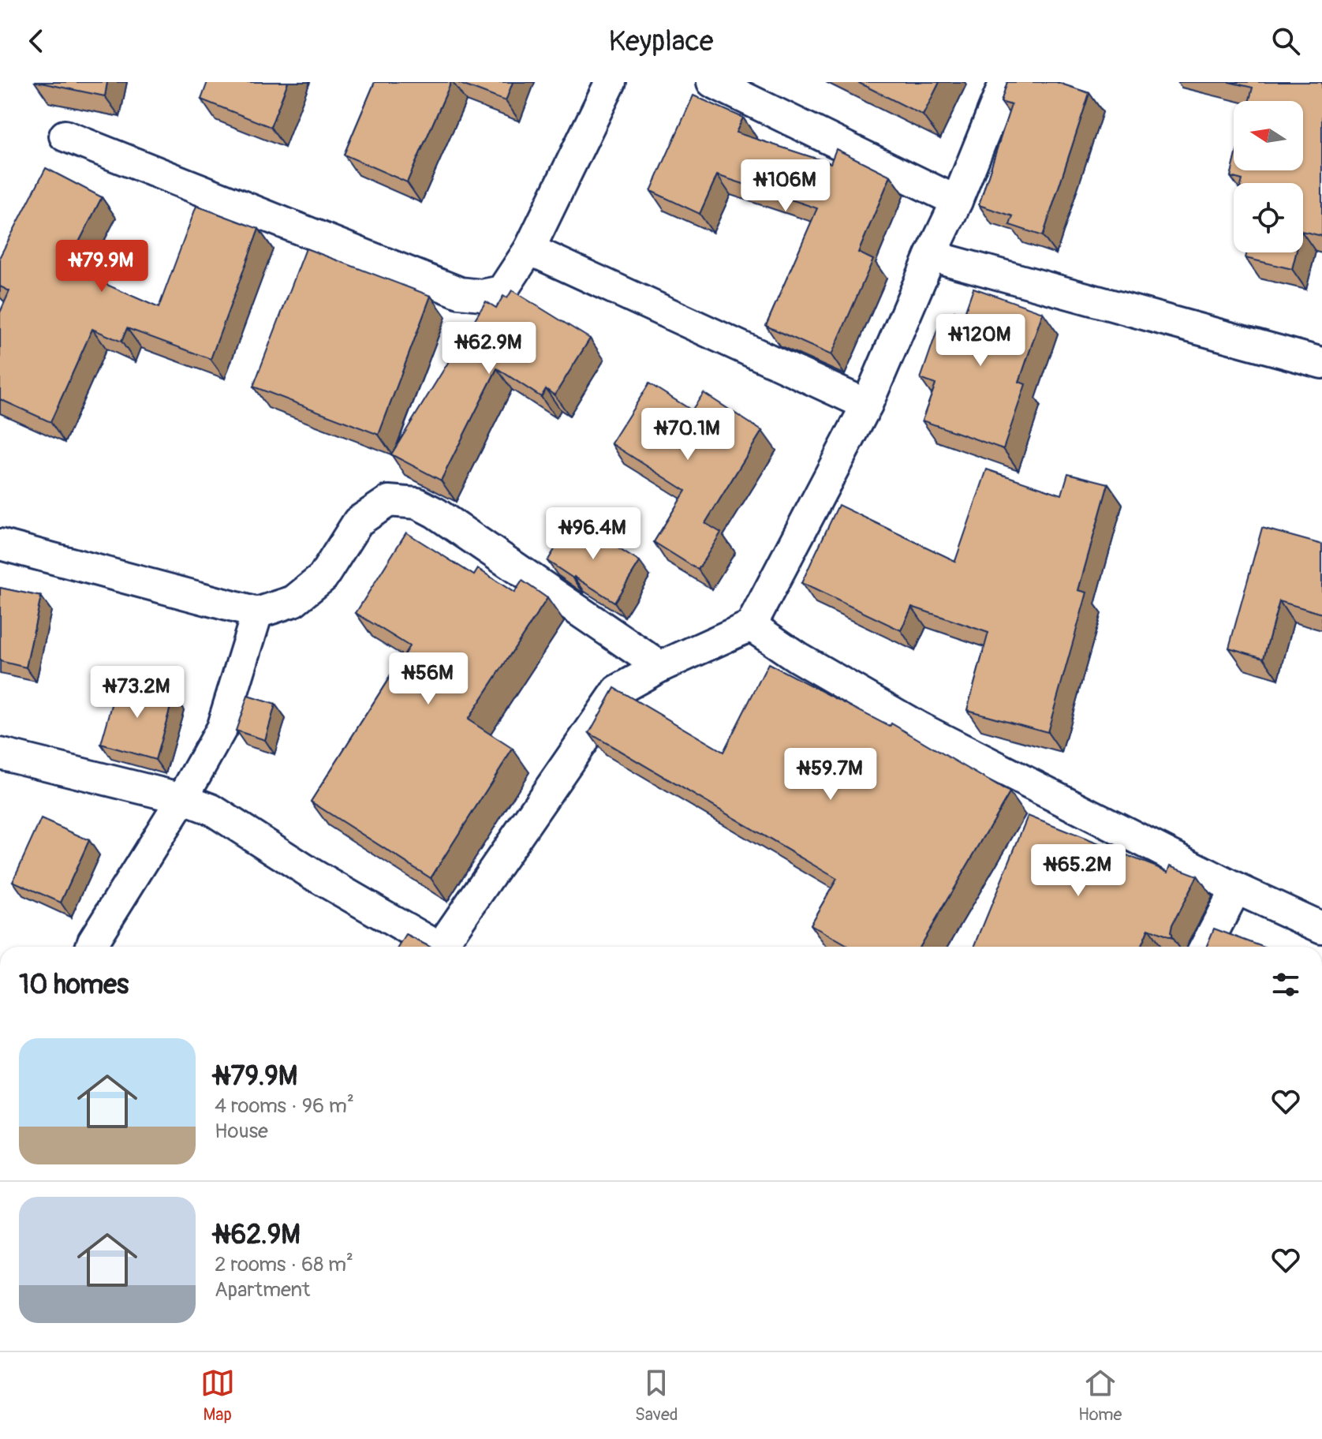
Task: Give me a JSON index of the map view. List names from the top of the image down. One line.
{"north":"left","page":{"header":"Keyplace","price":["₦106M","₦79.9M","₦120M","₦62.9M","₦70.1M","₦96.4M","₦56M","₦73.2M","₦59.7M","₦65.2M"],"heading":"10 homes","list":[{"name":"₦79.9M","note":"4 rooms · 96 m² · House"},{"name":"₦62.9M","note":"2 rooms · 68 m² · Apartment"}],"tabs":["Map","Saved","Home"]}}
